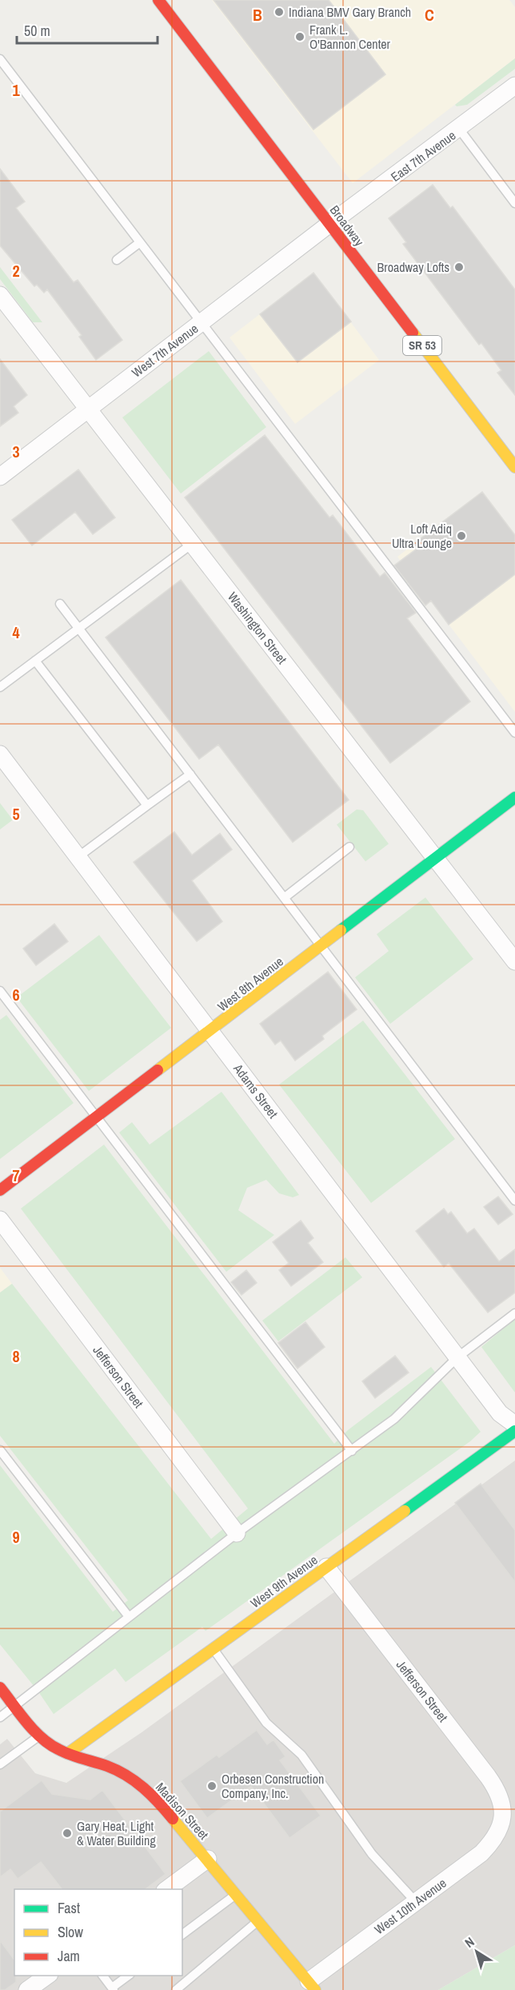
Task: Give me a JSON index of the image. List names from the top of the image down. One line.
{"streets":{"street":["East 7th Avenue","Broadway","SR 53","West 7th Avenue","Washington Street","West 8th Avenue","Adams Street","Jefferson Street","West 9th Avenue","Madison Street","West 10th Avenue"]},"crossings":[["East 7th Avenue","Broadway"],["East 7th Avenue","West 7th Avenue"],["Broadway","West 7th Avenue"],["West 7th Avenue","Washington Street"],["Washington Street","West 8th Avenue"],["West 8th Avenue","Adams Street"],["Jefferson Street","West 9th Avenue"],["Jefferson Street","West 10th Avenue"],["West 9th Avenue","Madison Street"],["Madison Street","West 10th Avenue"]],"places":["Indiana BMV Gary Branch","Frank L. O'Bannon Center","Broadway Lofts","Loft Adiq Ultra Lounge","Orbesen Construction Company, Inc.","Gary Heat, Light & Water Building"],"legend":["Fast","Slow","Jam"],"scale_bar":"50 m","north":"top left","grid":{"columns":["B","C"],"rows":["1","2","3","4","5","6","7","8","9"]}}
